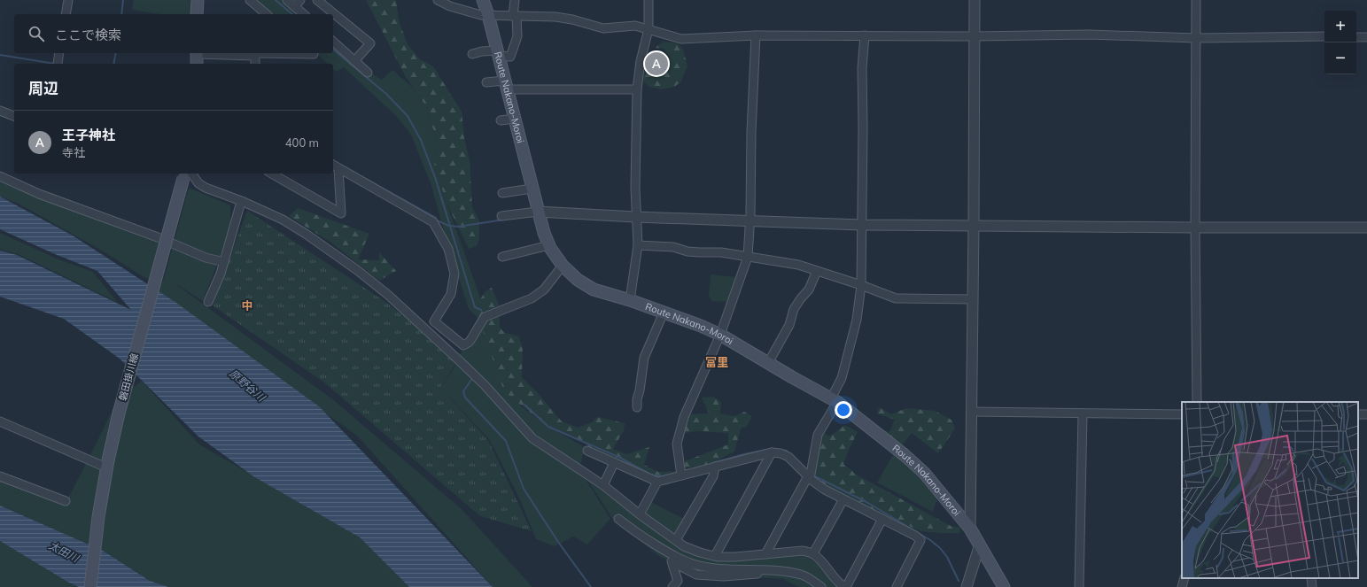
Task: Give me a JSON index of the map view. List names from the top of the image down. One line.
{"streets":{"main road":["Route Nakano-Moroi","磐田掛川線"]},"districts":["中","富里"],"water":["原野谷川","太田川"],"page":{"map_buttons":["+","−"],"search":"ここで検索","pins":"A","heading":"周辺","list":[{"mark":"A","name":"王子神社","note":"寺社","value":"400 m"}]}}
